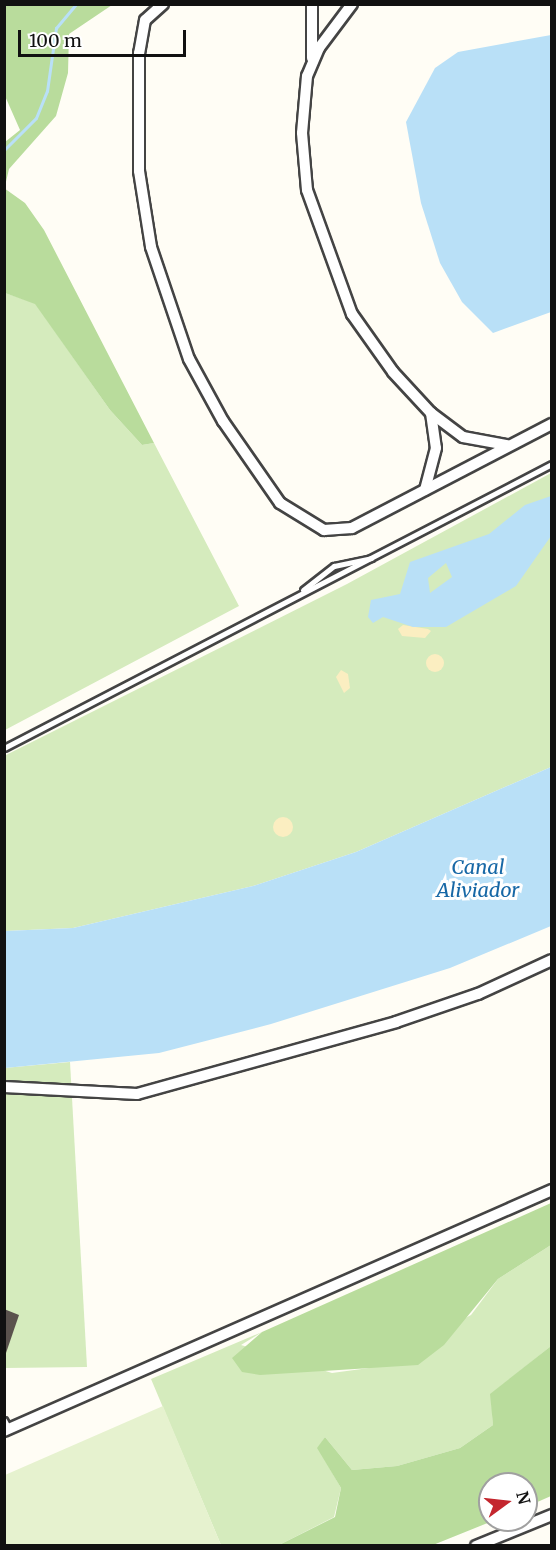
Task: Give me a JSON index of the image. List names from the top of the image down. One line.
{"water":["Canal Aliviador"],"scale_bar":"100 m","north":"right"}
